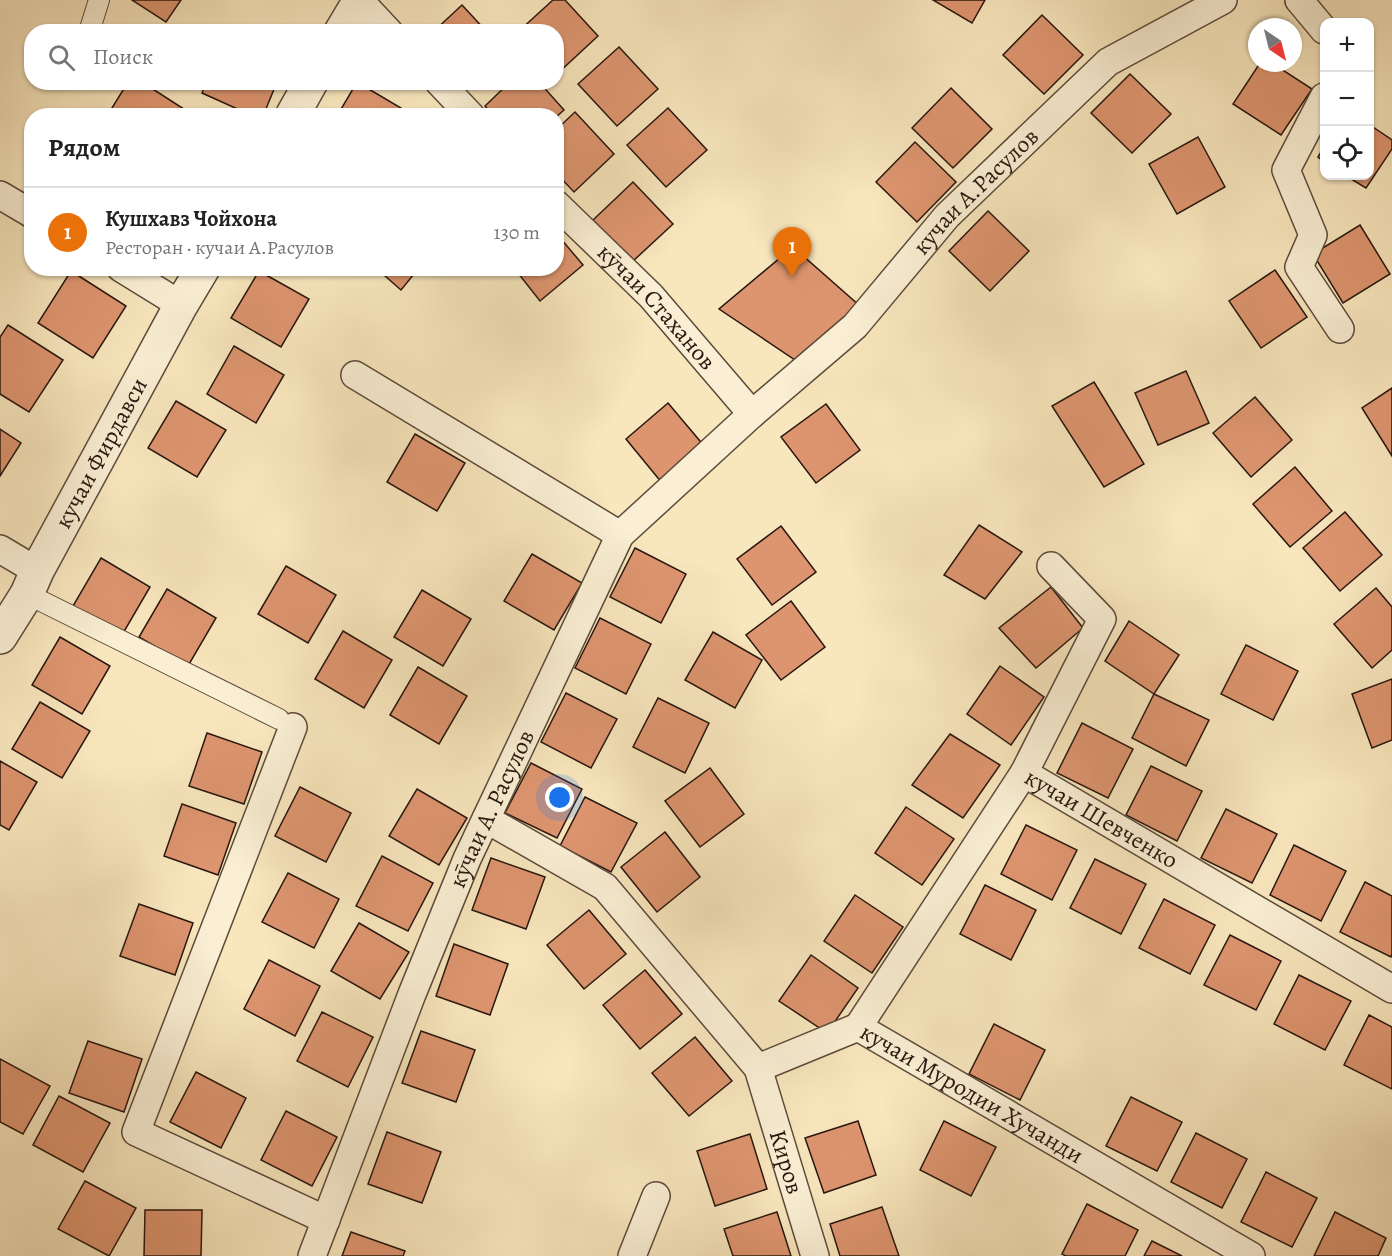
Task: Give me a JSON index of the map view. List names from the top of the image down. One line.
{"streets":{"street":["кучаи А.Расулов","кӯчаи Стаханов","кучаи Фирдавси","кӯчаи А. Расулов","кучаи Шевченко","кучаи Муродии Хучанди","Киров"]},"crossings":[["кучаи А.Расулов","кӯчаи Стаханов"],["кучаи А.Расулов","кӯчаи А. Расулов"],["кӯчаи Стаханов","кӯчаи А. Расулов"],["кучаи Муродии Хучанди","Киров"]],"north":"bottom right","page":{"map_buttons":["+","−"],"search":"Поиск","heading":"Рядом","list":[{"mark":"1","name":"Кушхавз Чойхона","note":"Ресторан · кучаи А.Расулов","value":"130 m"}],"pins":"1"}}
